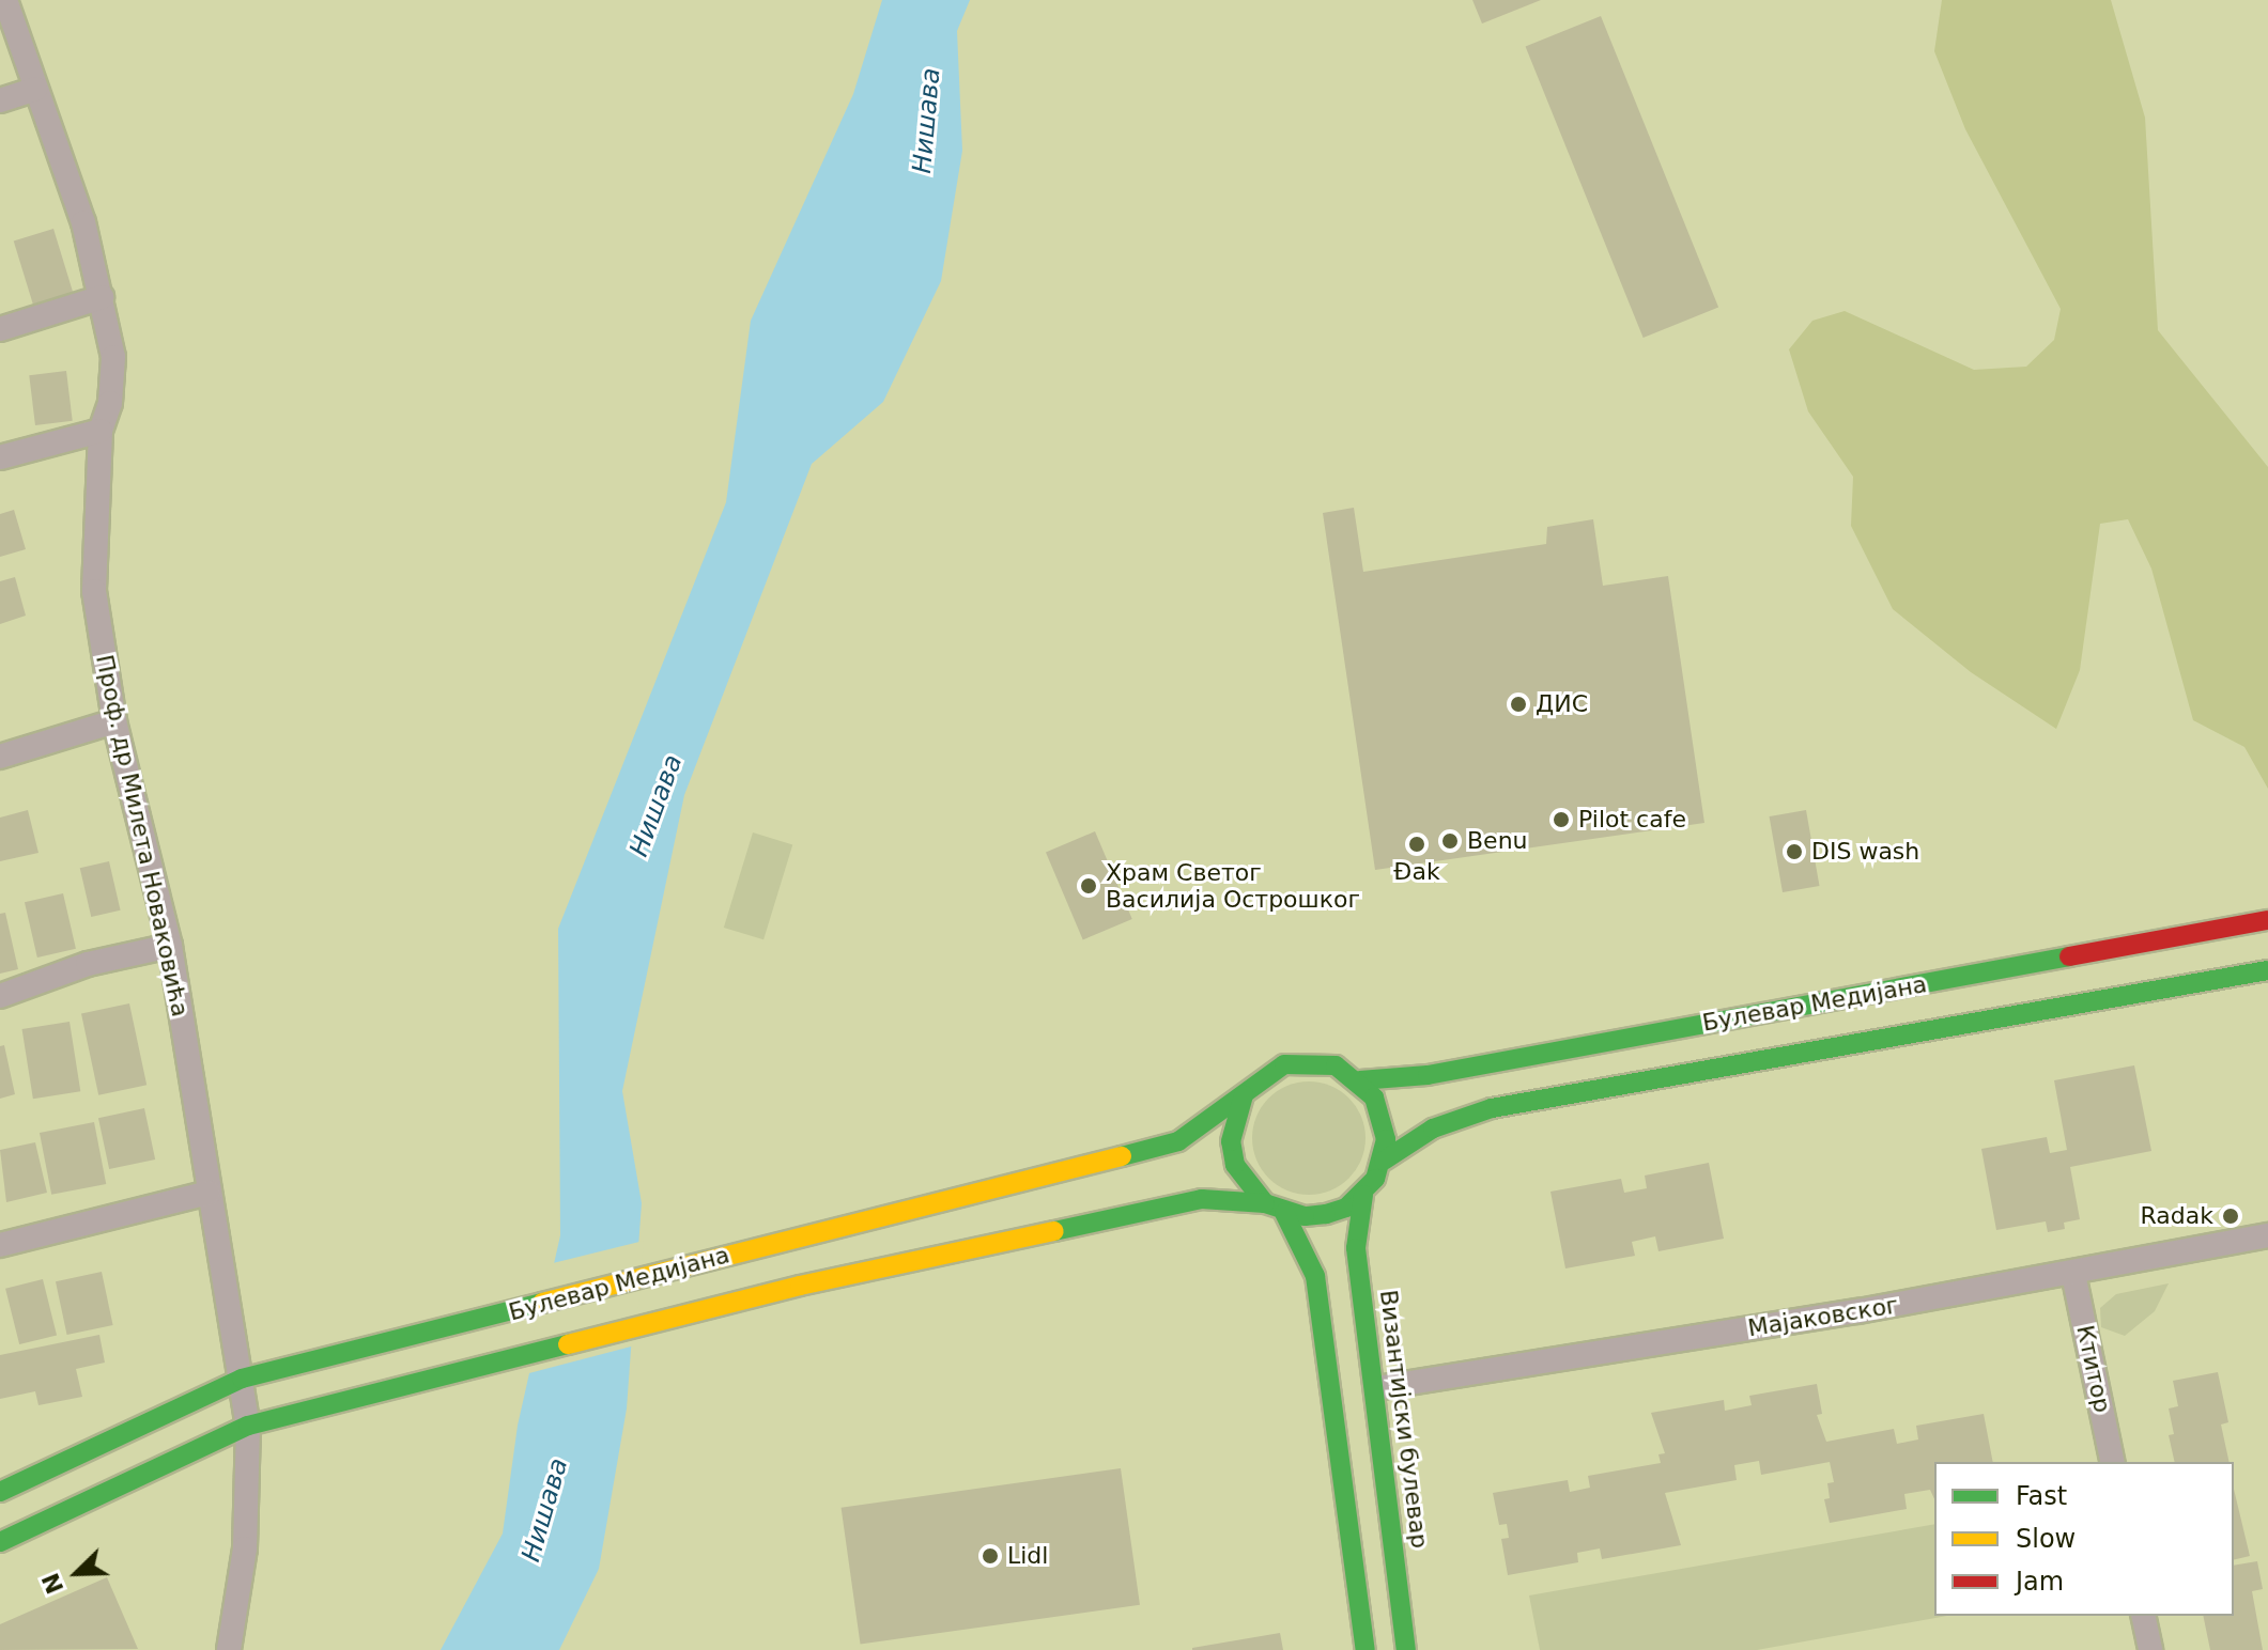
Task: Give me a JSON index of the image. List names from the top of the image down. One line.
{"streets":{"main road":["Булевар Медијана","Византијски булевар"],"street":["Проф. др Милета Новаковића","Мајаковског","Ктитор"]},"crossings":[["Проф. др Милета Новаковића","Булевар Медијана"],["Булевар Медијана","Византијски булевар"],["Мајаковског","Ктитор"],["Мајаковског","Византијски булевар"]],"water":["Нишава"],"places":["ДИС","Pilot cafe","Benu","Đak","DIS wash","Храм Светог Василија Острошког","Radak","Lidl"],"legend":["Fast","Slow","Jam"],"north":"bottom left"}
